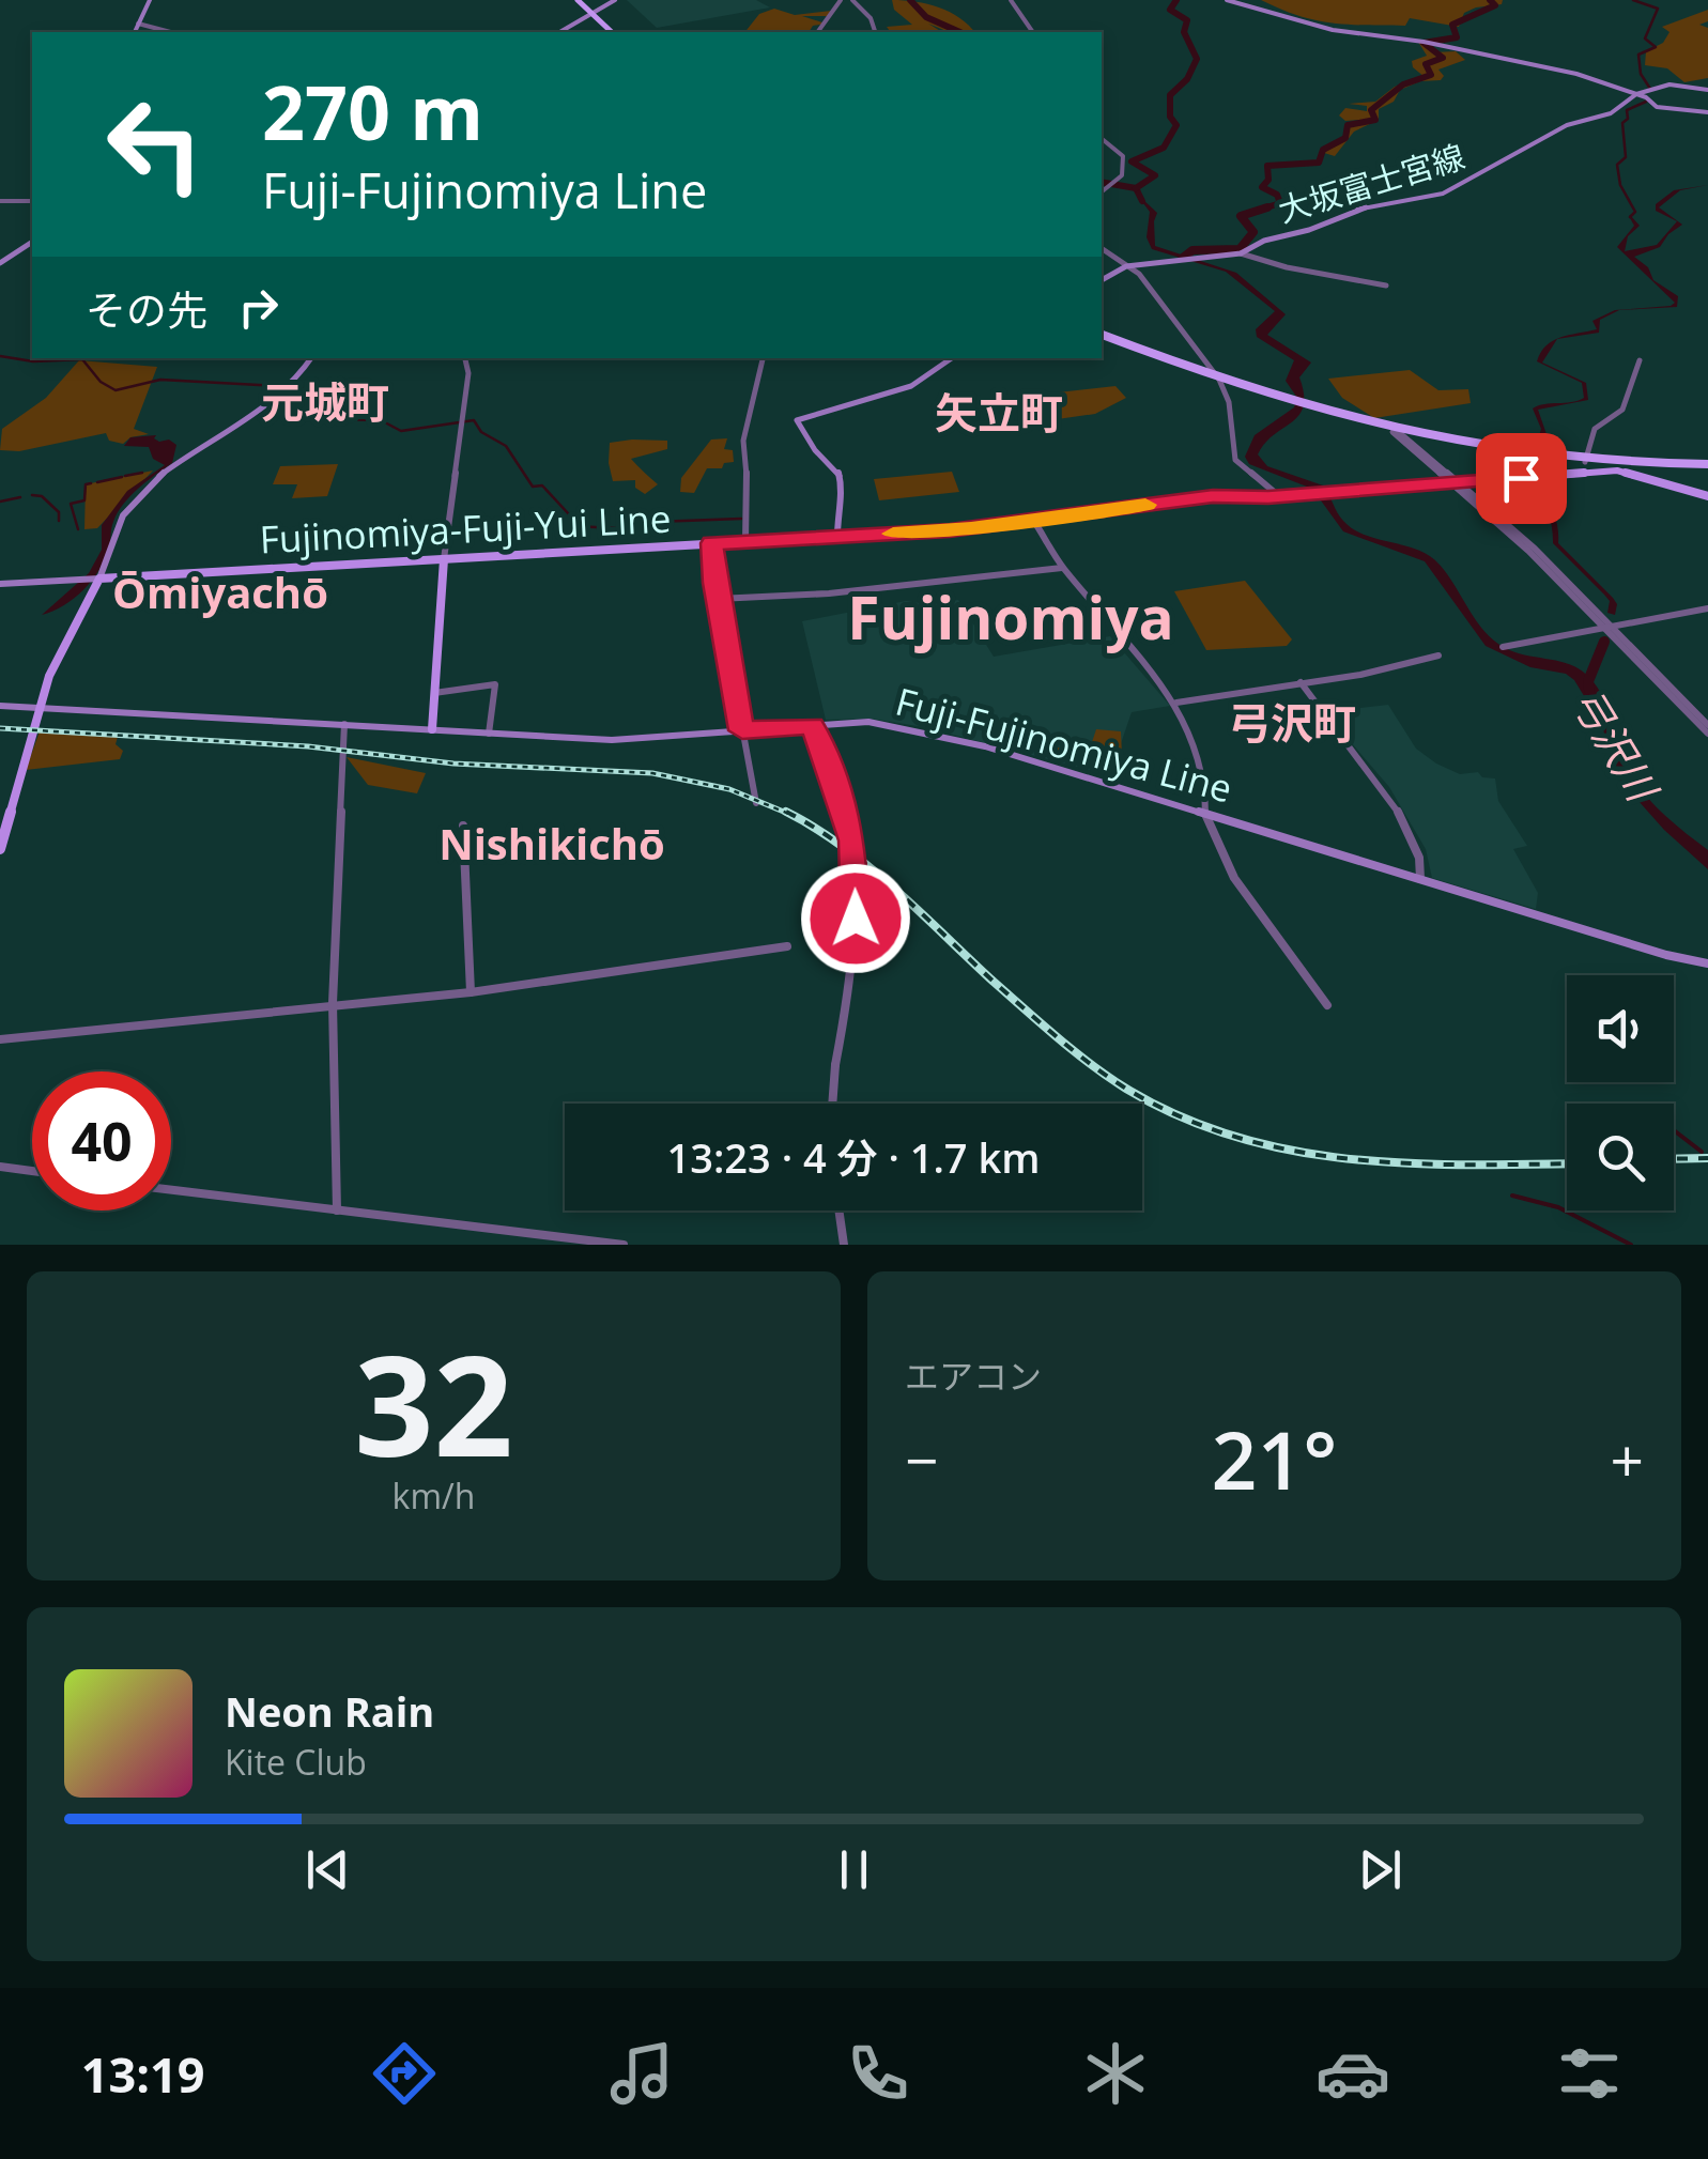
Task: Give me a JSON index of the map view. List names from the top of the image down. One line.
{"streets":{"main road":["大坂富士宮線","Fujinomiya-Fuji-Yui Line","Fuji-Fujinomiya Line"]},"districts":["元城町","矢立町","Ōmiyachō","Fujinomiya","弓沢町","Nishikichō"],"water":["弓沢川"],"page":{"turn":["270 m","Fuji-Fujinomiya Line"],"then":"その先","limit":"40","trip":"13:23 · 4 分 · 1.7 km","tile":[["32","km/h"],"エアコン"],"heat":["−","21°","+"],"song":["Neon Rain","Kite Club"],"tabs":"13:19"}}
